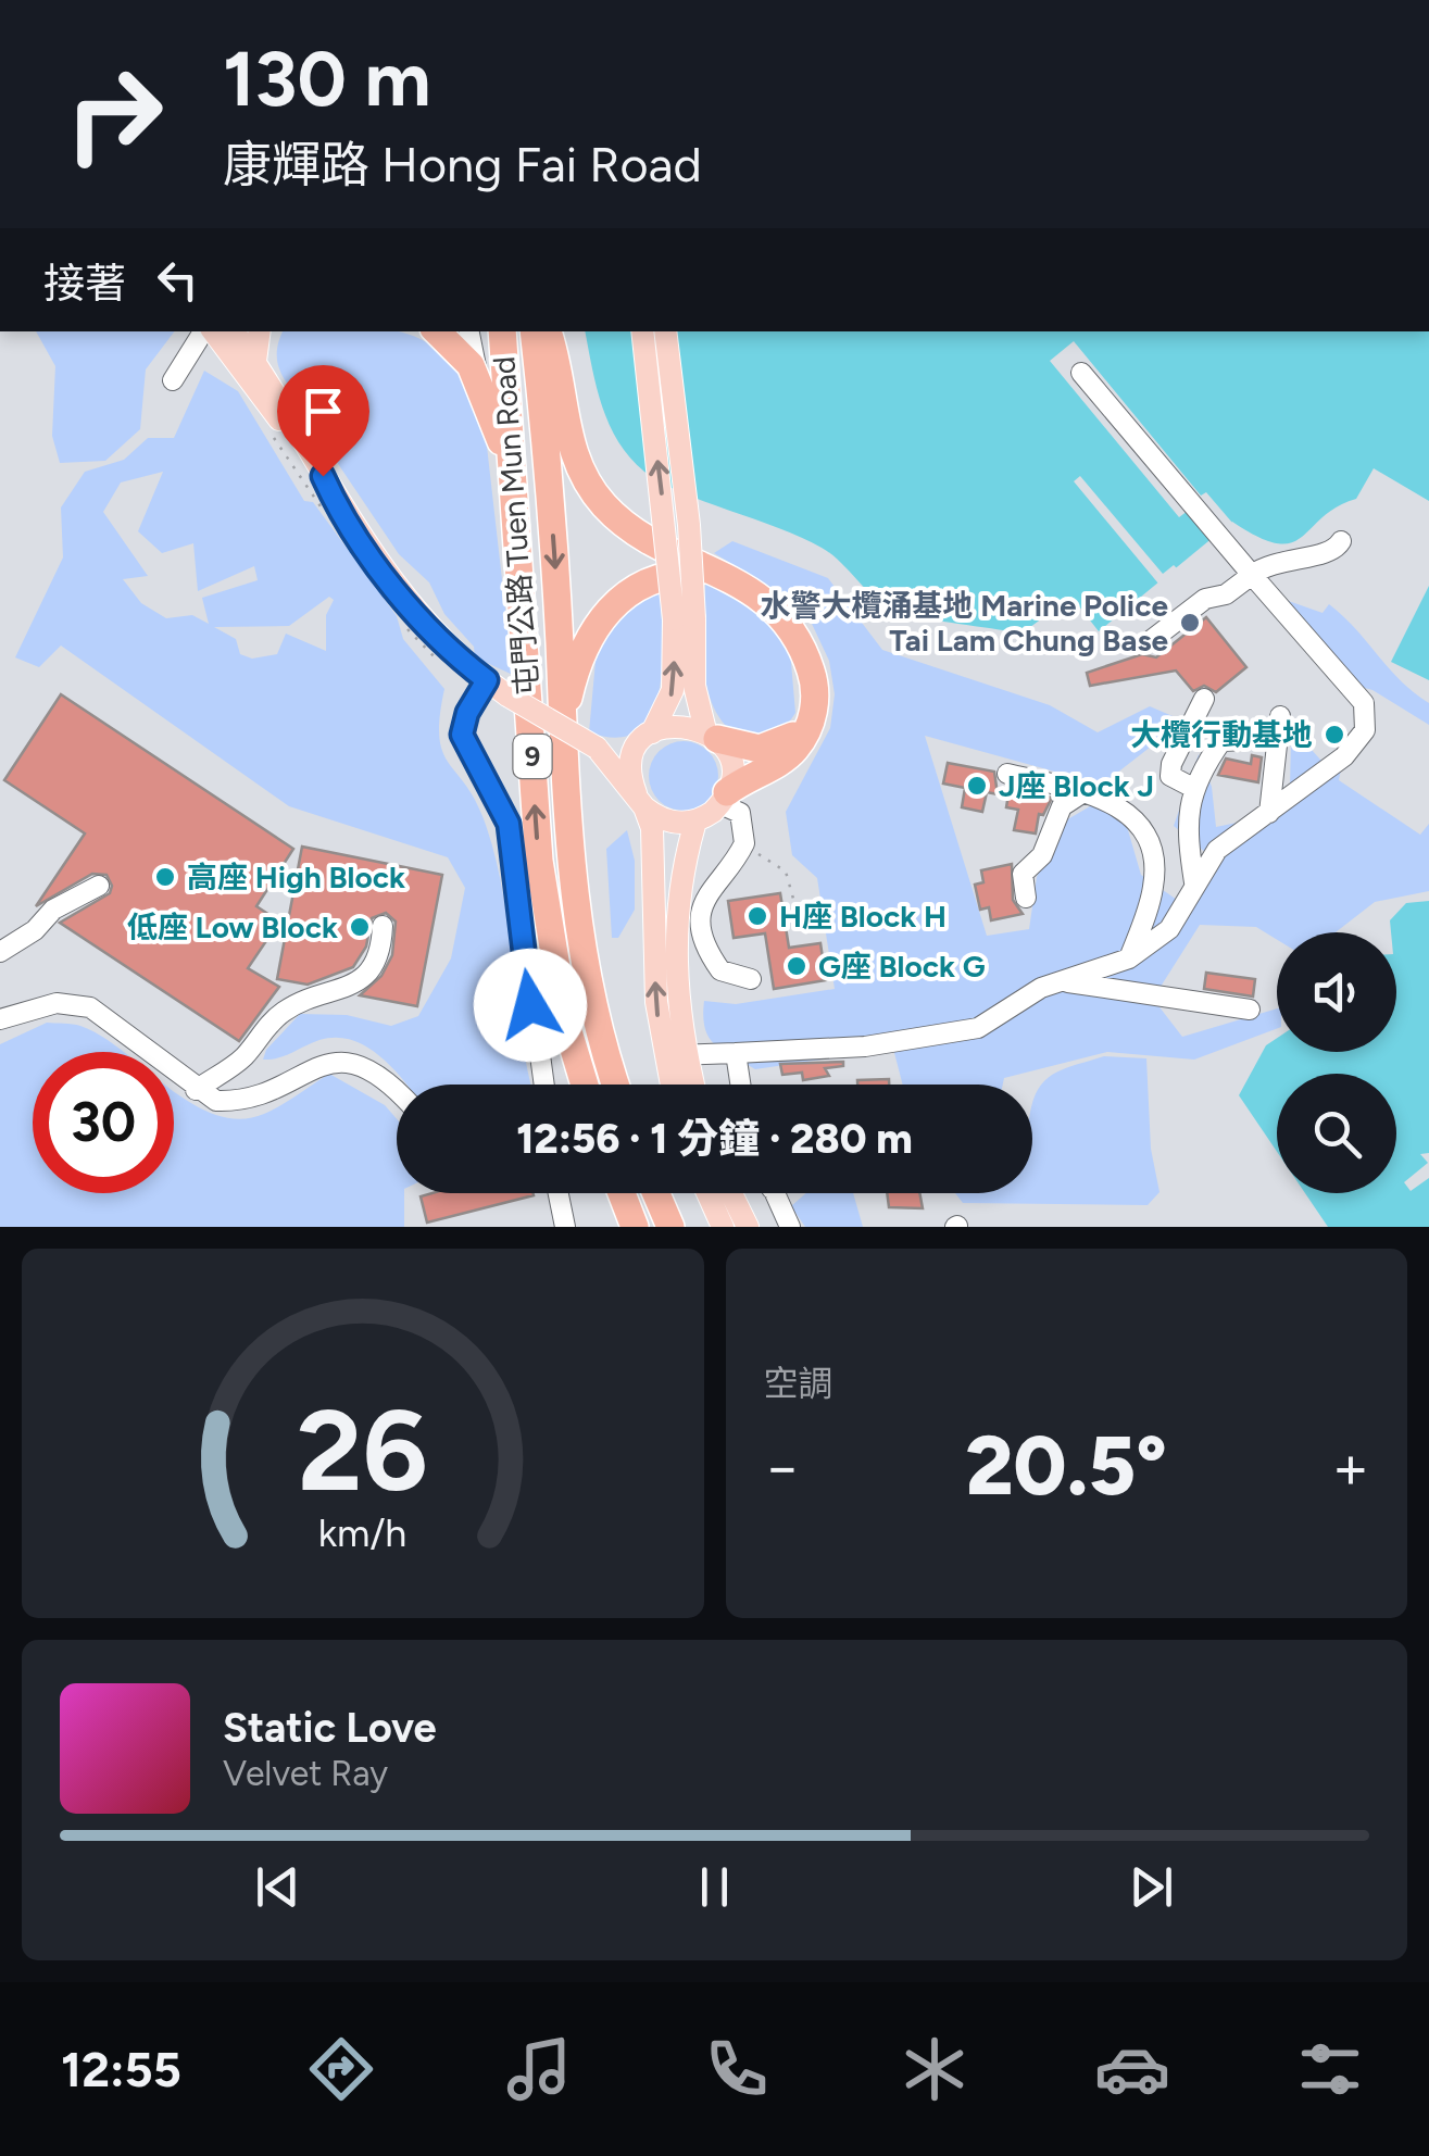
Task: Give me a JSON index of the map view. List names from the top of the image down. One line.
{"streets":{"highway":["屯門公路 Tuen Mun Road","9"]},"places":["水警大欖涌基地 Marine Police Tai Lam Chung Base","大欖行動基地","J座 Block J","高座 High Block","H座 Block H","低座 Low Block","G座 Block G"],"page":{"turn":["130 m","康輝路 Hong Fai Road"],"then":"接著","limit":"30","trip":"12:56 · 1 分鐘 · 280 m","tile":"空調","heat":["−","20.5°","+"],"song":["Static Love","Velvet Ray"],"tabs":"12:55","gauge":["26","km/h"]}}
